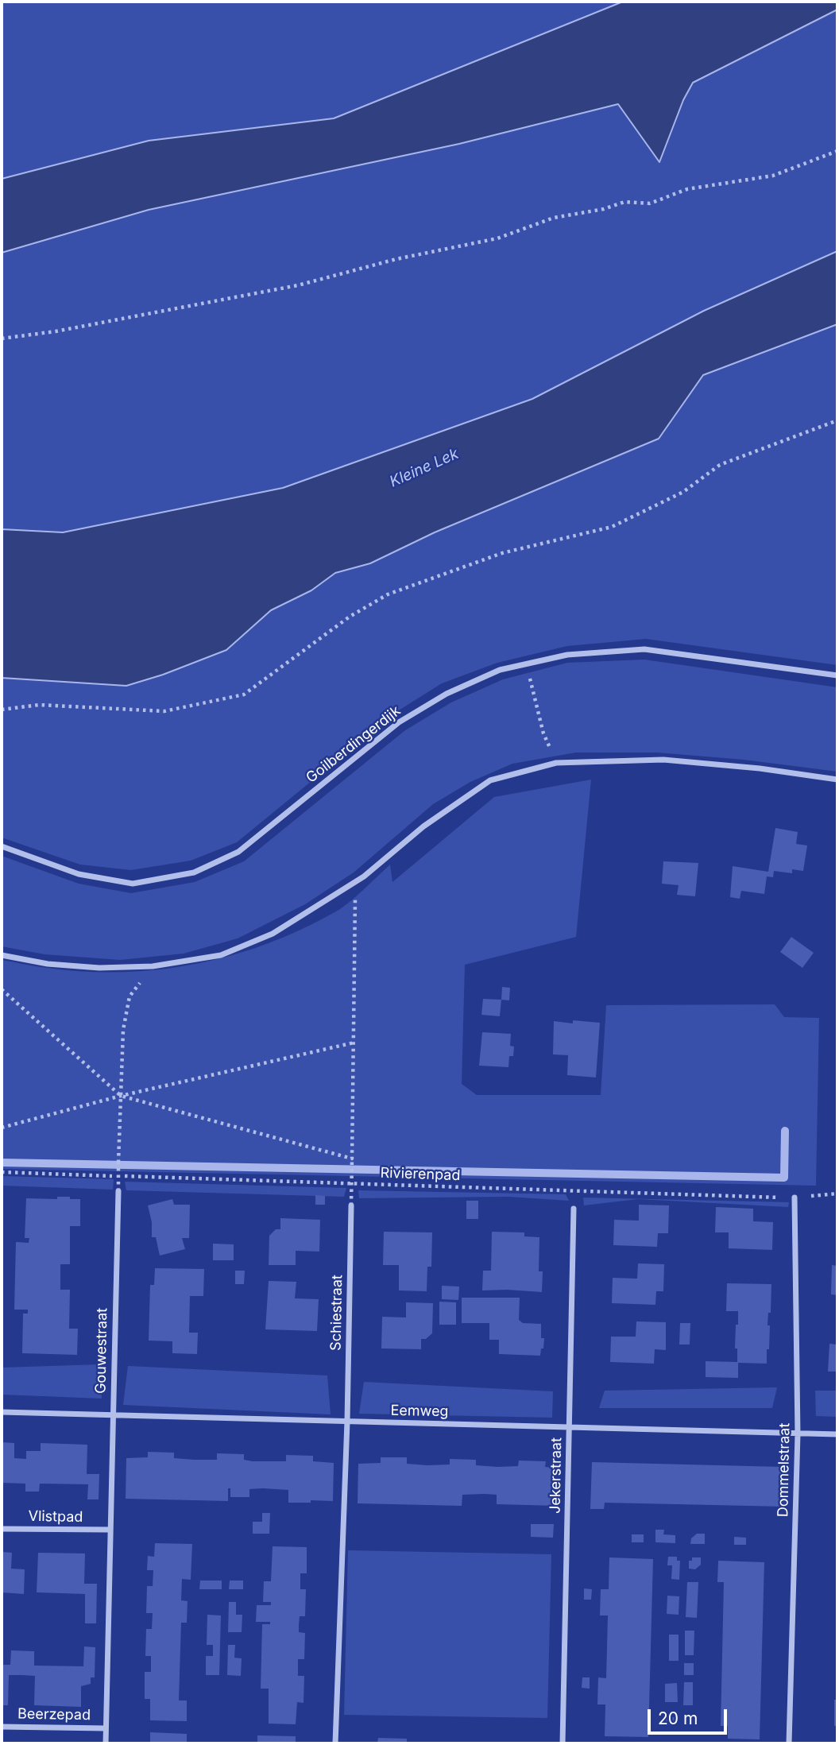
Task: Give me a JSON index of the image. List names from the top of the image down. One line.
{"streets":{"street":["Goilberdingerdijk","Schiestraat","Gouwestraat","Eemweg","Dommelstraat","Jekerstraat","Vlistpad","Beerzepad"],"path":["Rivierenpad"]},"crossings":[["Rivierenpad","Dommelstraat"],["Schiestraat","Eemweg"],["Gouwestraat","Eemweg"],["Gouwestraat","Vlistpad"],["Gouwestraat","Beerzepad"],["Eemweg","Dommelstraat"],["Eemweg","Jekerstraat"]],"water":["Kleine Lek"],"scale_bar":"20 m"}
